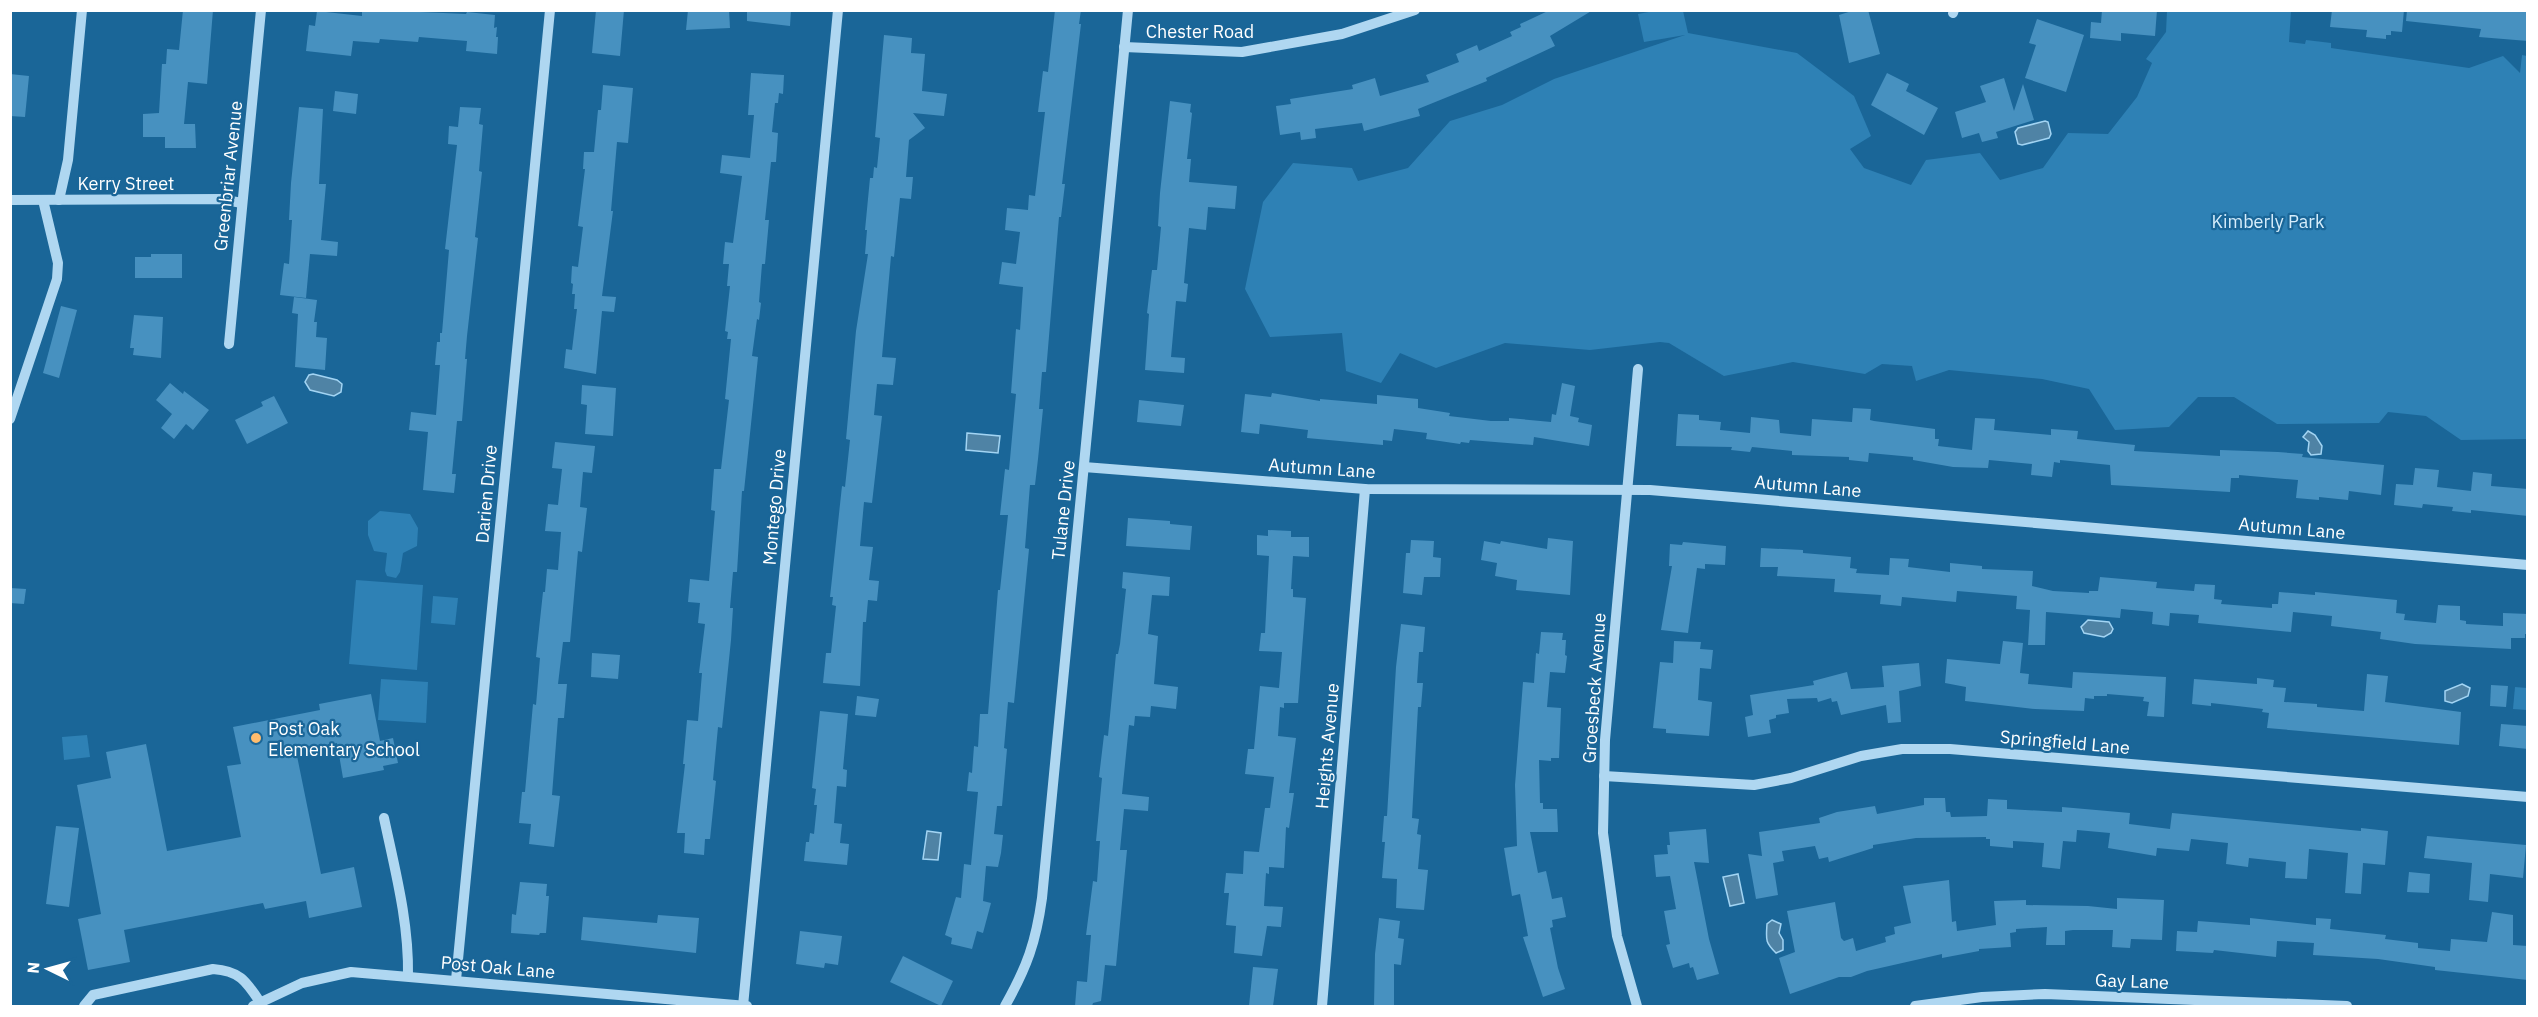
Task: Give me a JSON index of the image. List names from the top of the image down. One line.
{"streets":{"street":["Chester Road","Greenbriar Avenue","Kerry Street","Autumn Lane","Darien Drive","Montego Drive","Tulane Drive","Groesbeck Avenue","Springfield Lane","Heights Avenue","Post Oak Lane","Gay Lane"]},"crossings":[["Chester Road","Tulane Drive"],["Greenbriar Avenue","Kerry Street"],["Autumn Lane","Tulane Drive"],["Autumn Lane","Groesbeck Avenue"],["Autumn Lane","Heights Avenue"],["Darien Drive","Post Oak Lane"],["Montego Drive","Post Oak Lane"],["Groesbeck Avenue","Springfield Lane"]],"parks":["Kimberly Park"],"places":["Post Oak Elementary School"],"north":"left"}
